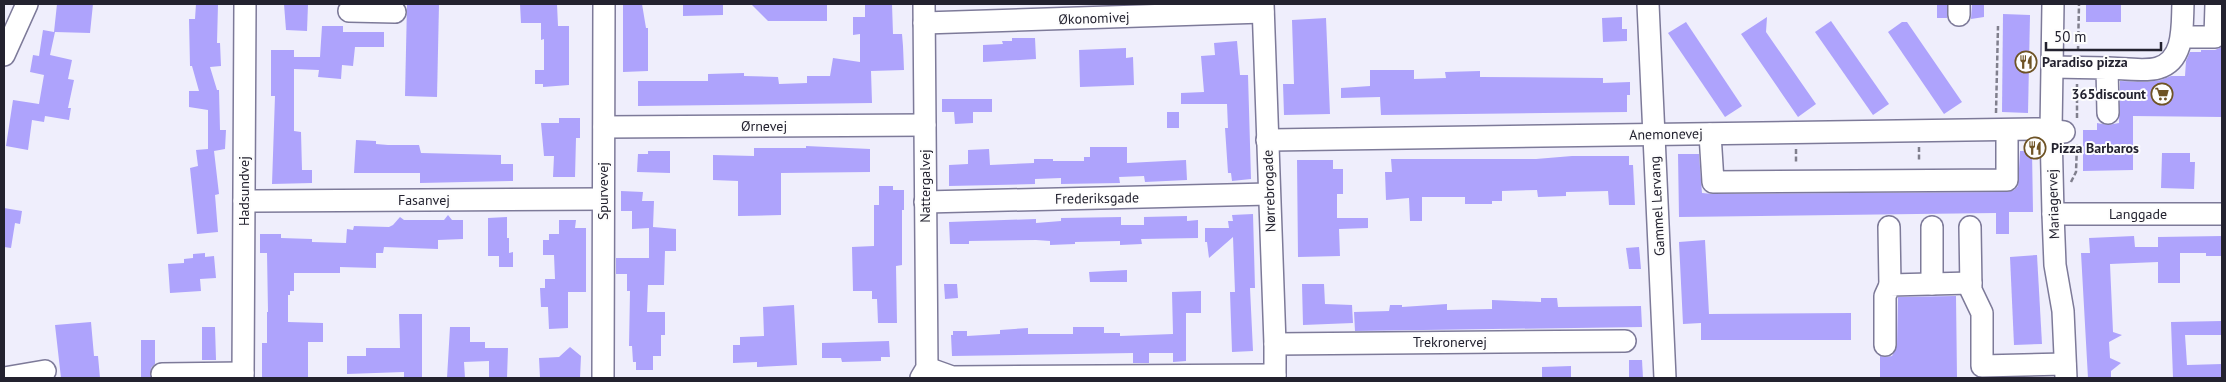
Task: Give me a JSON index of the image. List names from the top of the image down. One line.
{"streets":{"street":["Økonomivej","Ørnevej","Anemonevej","Nattergalvej","Hadsundvej","Spurvevej","Nørrebrogade","Frederiksgade","Fasanvej","Mariagervej","Gammel Lervang","Langgade","Trekronervej"]},"crossings":[["Økonomivej","Nattergalvej"],["Økonomivej","Nørrebrogade"],["Ørnevej","Nattergalvej"],["Ørnevej","Spurvevej"],["Anemonevej","Nørrebrogade"],["Anemonevej","Mariagervej"],["Anemonevej","Gammel Lervang"],["Nattergalvej","Frederiksgade"],["Hadsundvej","Fasanvej"],["Spurvevej","Fasanvej"],["Nørrebrogade","Frederiksgade"],["Nørrebrogade","Trekronervej"],["Mariagervej","Langgade"]],"places":{"restaurant":["Paradiso pizza","Pizza Barbaros"],"supermarket":["365discount"]},"scale_bar":"50 m"}
